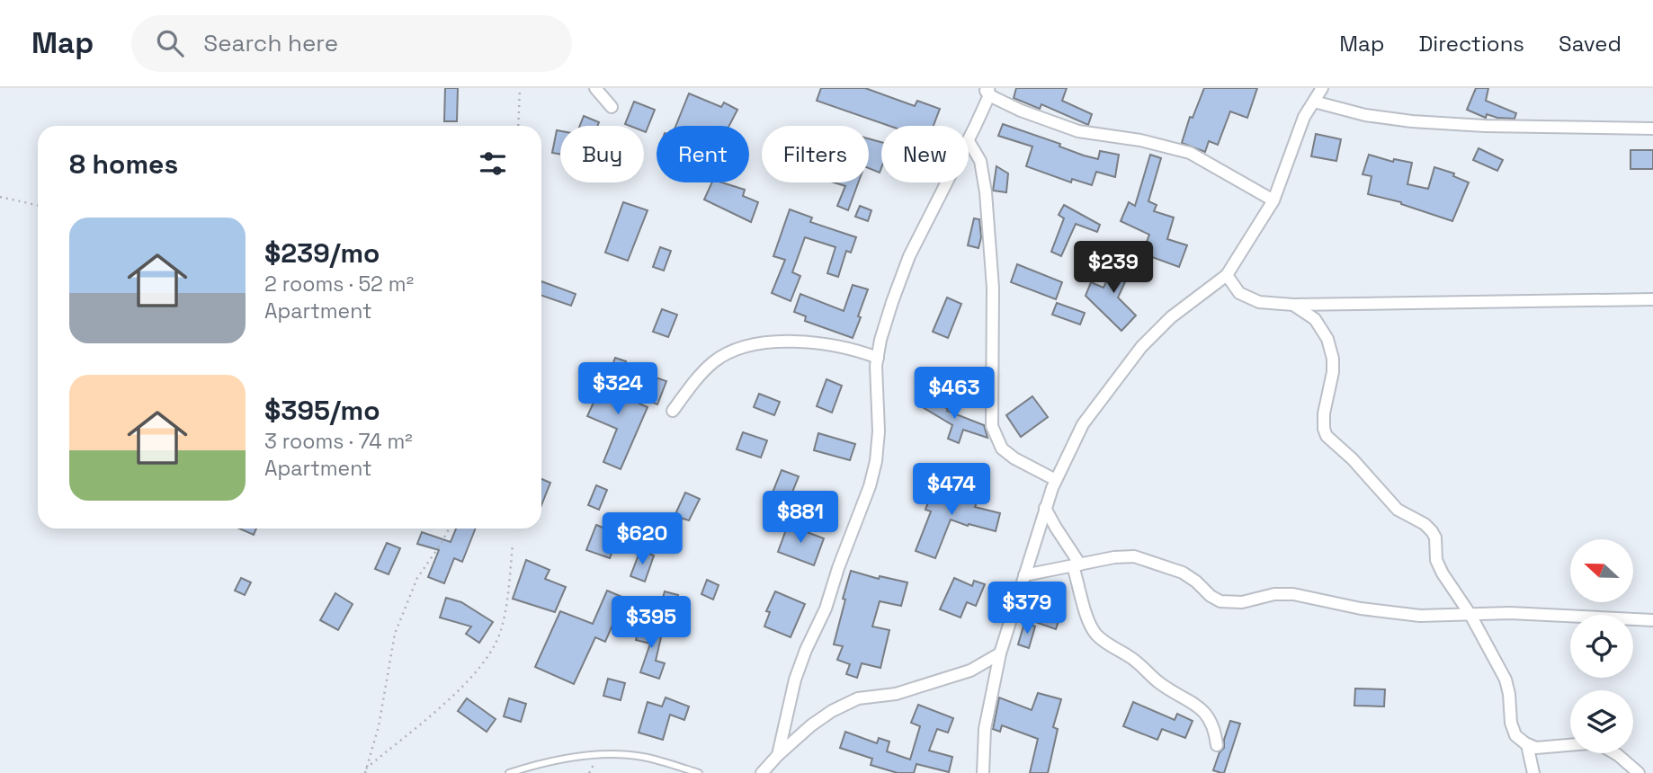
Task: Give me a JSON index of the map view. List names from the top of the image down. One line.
{"north":"left","page":{"header":"Map","search":"Search here","nav":["Map","Directions","Saved"],"chip":["Buy","Rent","Filters","New"],"heading":"8 homes","list":[{"name":"$239/mo","note":"2 rooms · 52 m² · Apartment"},{"name":"$395/mo","note":"3 rooms · 74 m² · Apartment"}],"price":["$239","$324","$463","$474","$881","$620","$379","$395"]}}
